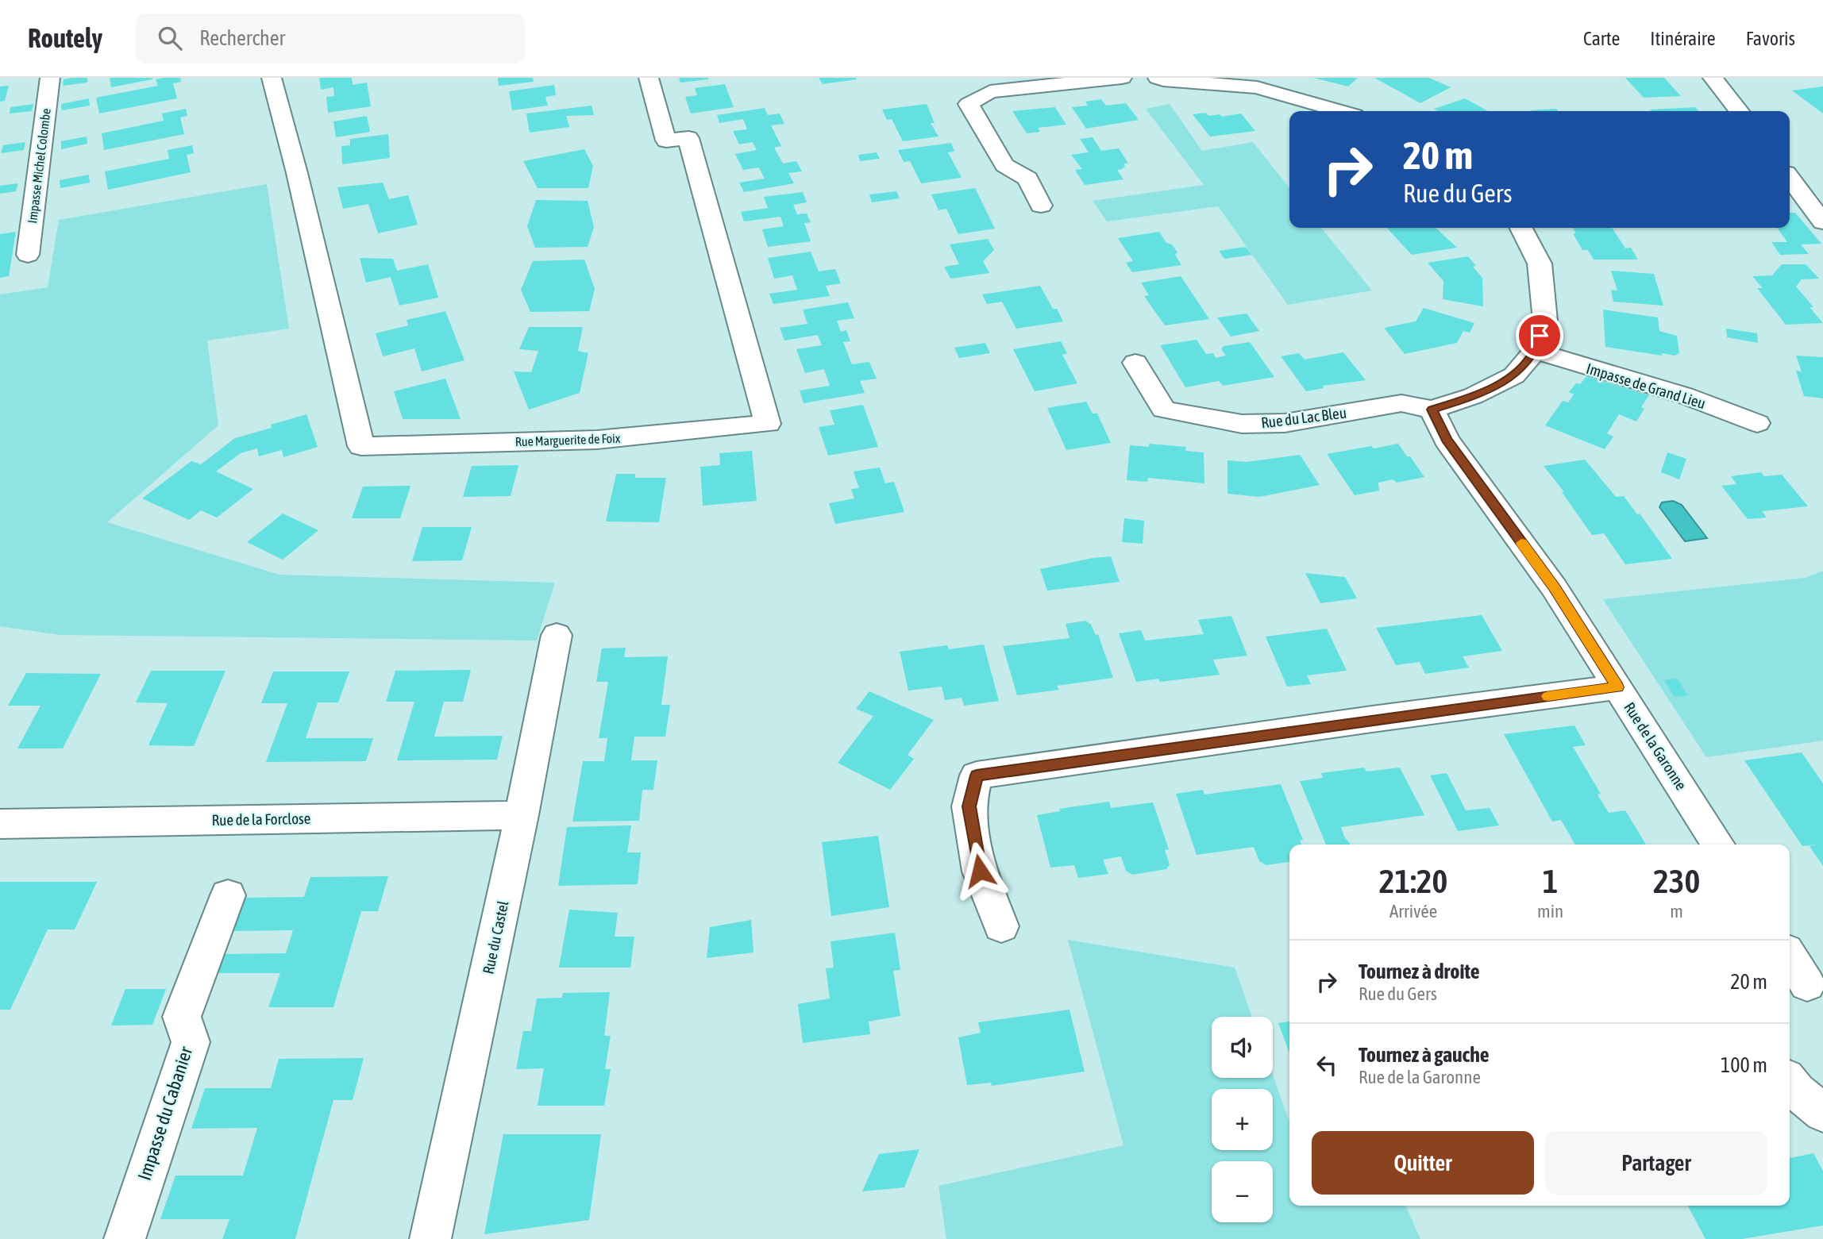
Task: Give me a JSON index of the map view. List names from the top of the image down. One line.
{"streets":{"street":["Impasse Michel Colombe","Impasse de Grand Lieu","Rue du Lac Bleu","Rue Marguerite de Foix","Rue de la Garonne","Rue de la Forclose","Rue du Castel","Impasse du Cabanier"]},"crossings":[["Rue du Lac Bleu","Rue de la Garonne"],["Rue de la Forclose","Rue du Castel"]],"page":{"header":"Routely","search":"Rechercher","nav":["Carte","Itinéraire","Favoris"],"turn":["20 m","Rue du Gers"],"eta":["21:20","Arrivée","1","min","230","m"],"list":[{"name":"Tournez à droite","note":"Rue du Gers","value":"20 m"},{"name":"Tournez à gauche","note":"Rue de la Garonne","value":"100 m"}],"map_buttons":["+","−"],"buttons":["Quitter","Partager"]}}
